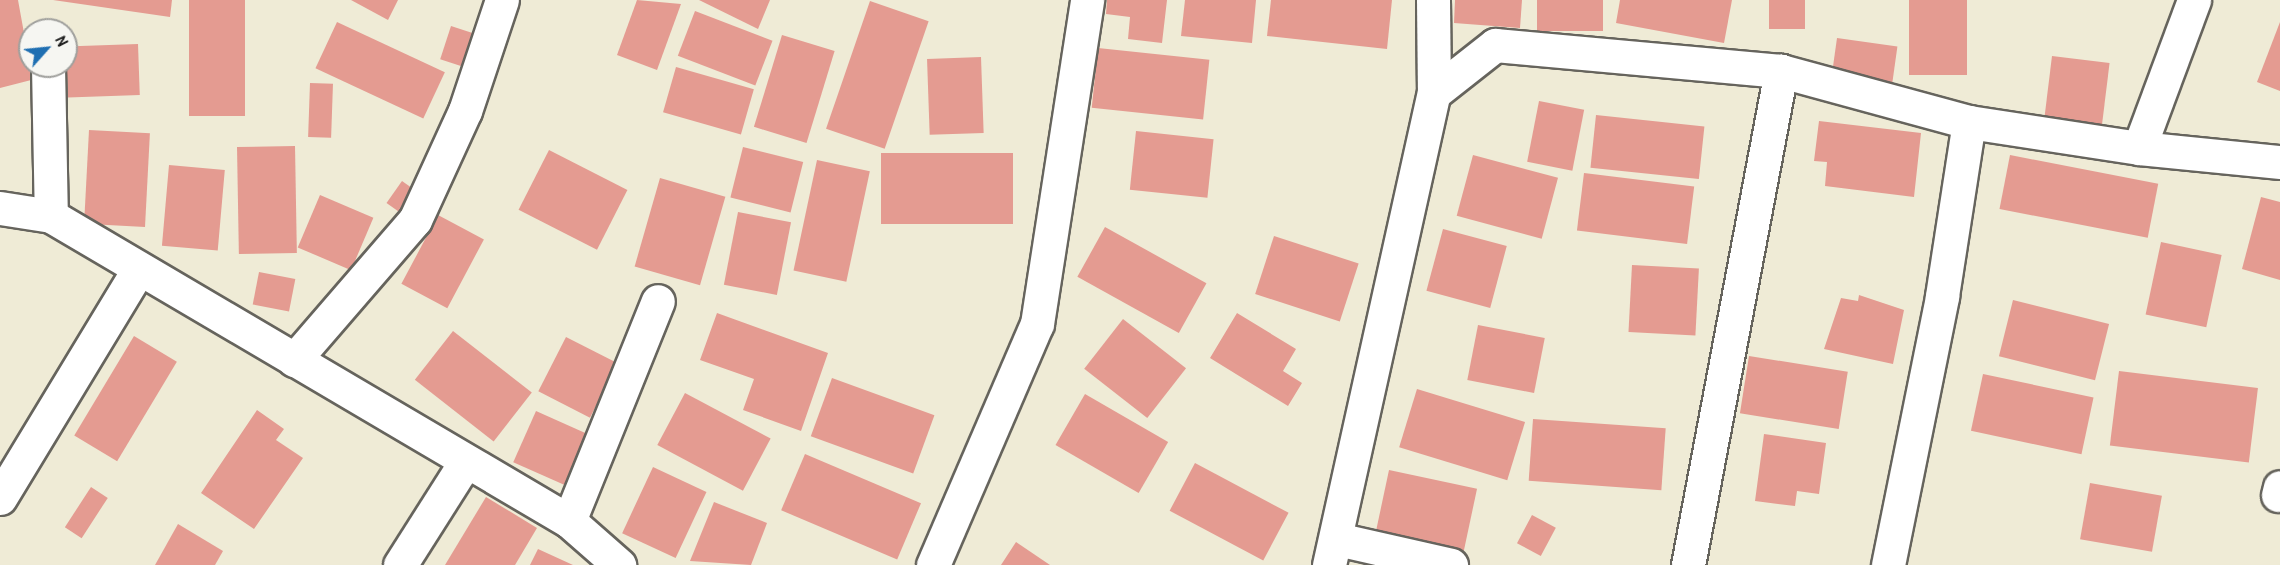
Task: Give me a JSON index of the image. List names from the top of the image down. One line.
{"north":"top right"}
